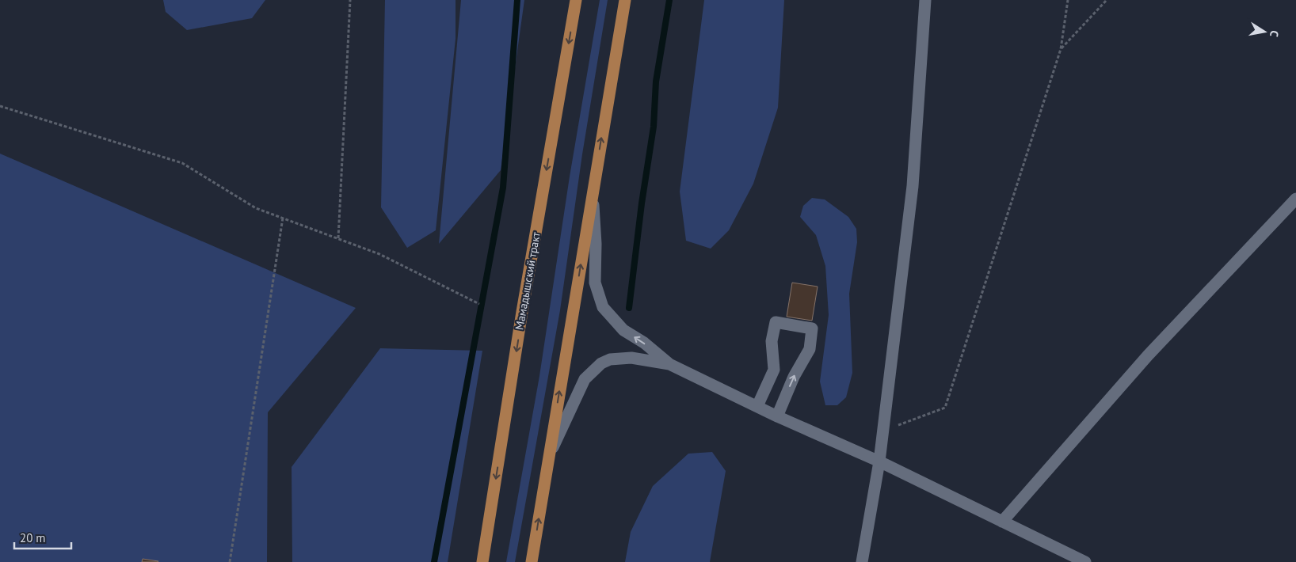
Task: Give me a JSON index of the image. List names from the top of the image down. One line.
{"streets":{"main road":["Мамадышский тракт"]},"scale_bar":"20 m","north":"right"}
